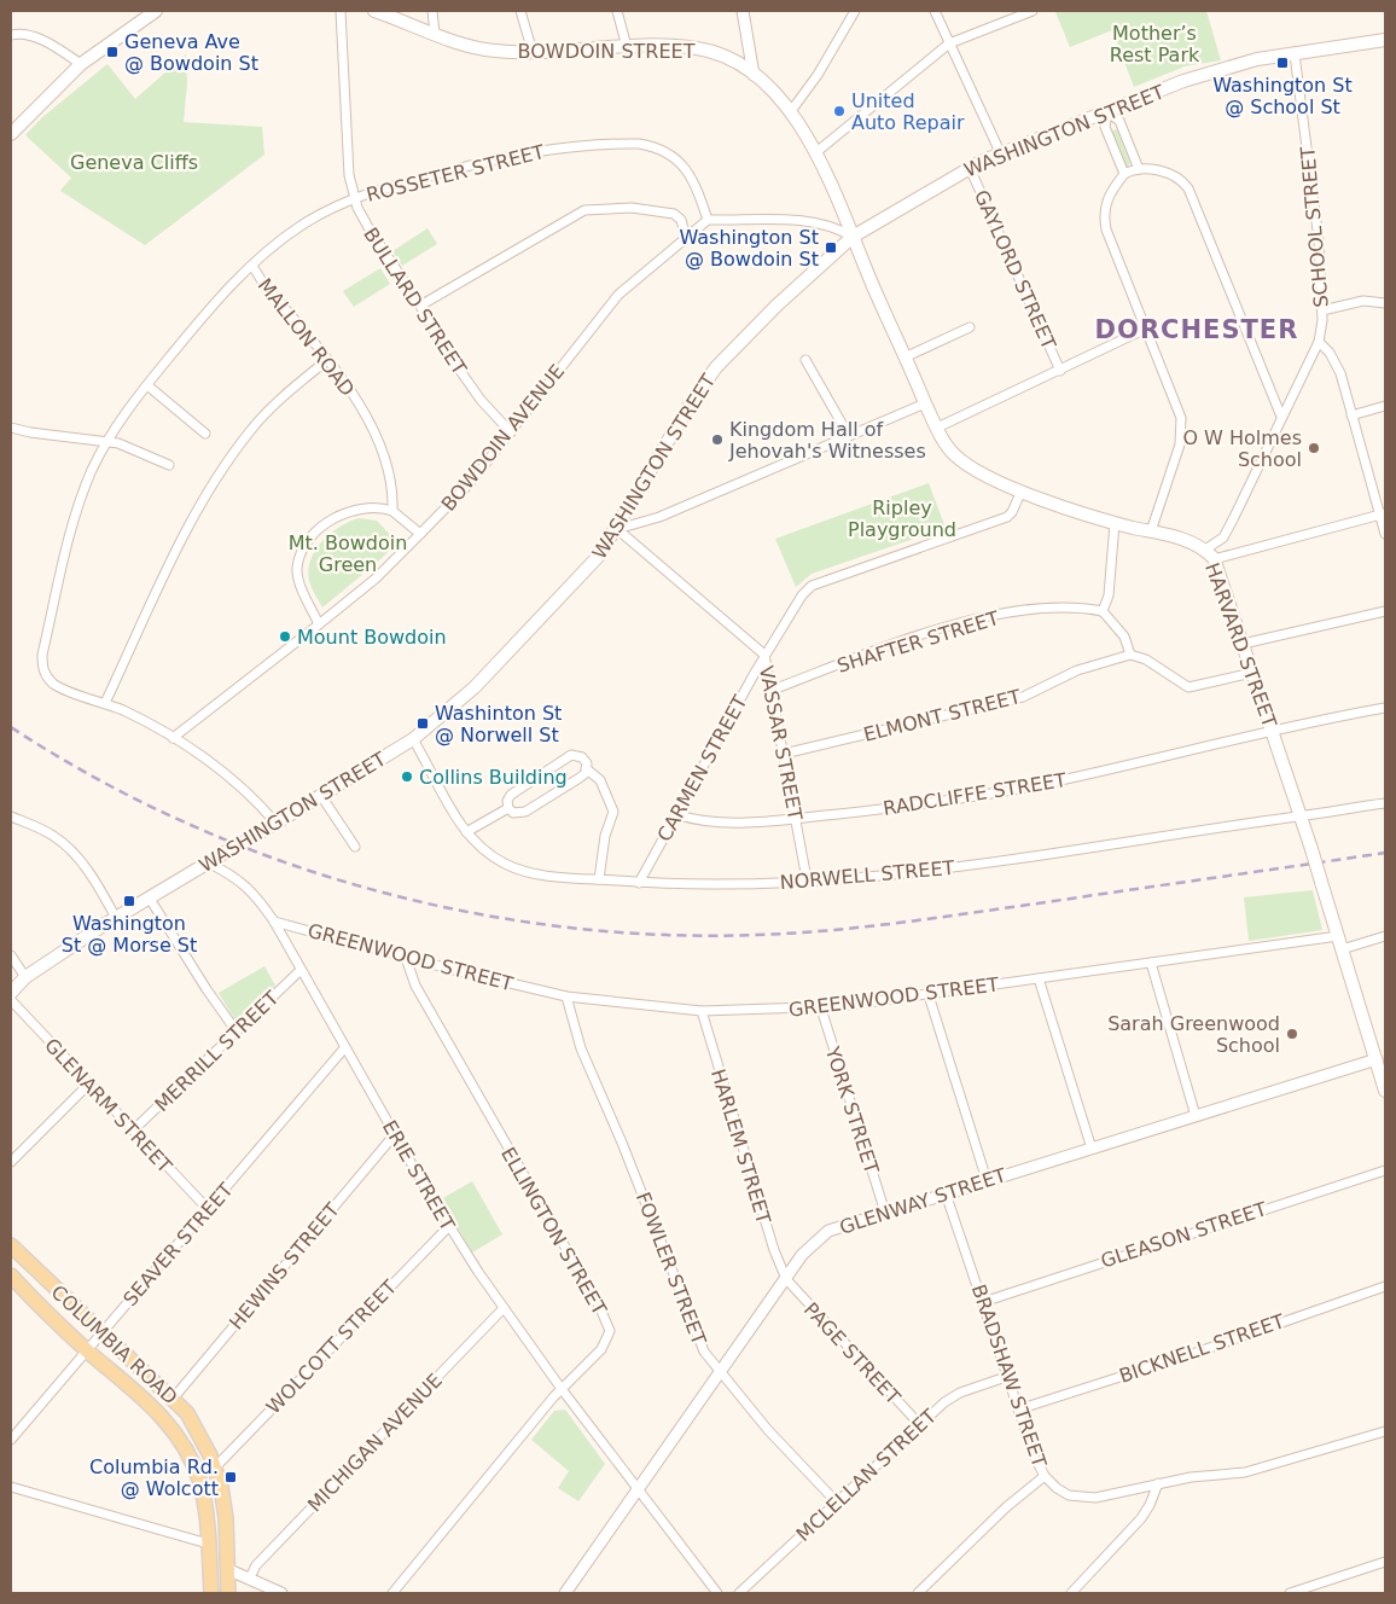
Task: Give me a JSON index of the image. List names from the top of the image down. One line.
{"streets":{"main road":["BOWDOIN STREET","WASHINGTON STREET","HARVARD STREET","COLUMBIA ROAD"],"street":["ROSSETER STREET","SCHOOL STREET","GAYLORD STREET","BULLARD STREET","MALLON ROAD","BOWDOIN AVENUE","SHAFTER STREET","ELMONT STREET","VASSAR STREET","CARMEN STREET","RADCLIFFE STREET","NORWELL STREET","GREENWOOD STREET","MERRILL STREET","GLENARM STREET","YORK STREET","HARLEM STREET","ERIE STREET","GLENWAY STREET","ELLINGTON STREET","GLEASON STREET","SEAVER STREET","HEWINS STREET","FOWLER STREET","WOLCOTT STREET","BICKNELL STREET","PAGE STREET","BRADSHAW STREET","MICHIGAN AVENUE","MCLELLAN STREET"]},"crossings":[["BOWDOIN STREET","WASHINGTON STREET"],["BOWDOIN STREET","HARVARD STREET"],["WASHINGTON STREET","SCHOOL STREET"],["WASHINGTON STREET","GAYLORD STREET"],["WASHINGTON STREET","HARVARD STREET"],["WASHINGTON STREET","VASSAR STREET"],["WASHINGTON STREET","NORWELL STREET"],["WASHINGTON STREET","ERIE STREET"],["ROSSETER STREET","BULLARD STREET"],["ROSSETER STREET","MALLON ROAD"],["ROSSETER STREET","BOWDOIN AVENUE"],["SCHOOL STREET","HARVARD STREET"],["BULLARD STREET","BOWDOIN AVENUE"],["SHAFTER STREET","VASSAR STREET"],["HARVARD STREET","CARMEN STREET"],["HARVARD STREET","RADCLIFFE STREET"],["HARVARD STREET","NORWELL STREET"],["HARVARD STREET","GREENWOOD STREET"],["HARVARD STREET","GLENWAY STREET"],["ELMONT STREET","VASSAR STREET"],["VASSAR STREET","CARMEN STREET"],["VASSAR STREET","RADCLIFFE STREET"],["VASSAR STREET","NORWELL STREET"],["CARMEN STREET","RADCLIFFE STREET"],["CARMEN STREET","NORWELL STREET"],["GREENWOOD STREET","YORK STREET"],["GREENWOOD STREET","HARLEM STREET"],["GREENWOOD STREET","ERIE STREET"],["GREENWOOD STREET","ELLINGTON STREET"],["GREENWOOD STREET","FOWLER STREET"],["MERRILL STREET","GLENARM STREET"],["MERRILL STREET","ERIE STREET"],["GLENARM STREET","SEAVER STREET"],["YORK STREET","GLENWAY STREET"],["HARLEM STREET","GLENWAY STREET"],["HARLEM STREET","PAGE STREET"],["ERIE STREET","GLENWAY STREET"],["ERIE STREET","ELLINGTON STREET"],["ERIE STREET","SEAVER STREET"],["ERIE STREET","HEWINS STREET"],["ERIE STREET","WOLCOTT STREET"],["ERIE STREET","MICHIGAN AVENUE"],["GLENWAY STREET","FOWLER STREET"],["GLENWAY STREET","PAGE STREET"],["GLENWAY STREET","BRADSHAW STREET"],["GLEASON STREET","BRADSHAW STREET"],["SEAVER STREET","COLUMBIA ROAD"],["HEWINS STREET","COLUMBIA ROAD"],["FOWLER STREET","MCLELLAN STREET"],["COLUMBIA ROAD","WOLCOTT STREET"],["BICKNELL STREET","BRADSHAW STREET"],["PAGE STREET","MCLELLAN STREET"],["BRADSHAW STREET","MCLELLAN STREET"]],"districts":["DORCHESTER"],"parks":["Mother’s Rest Park","Geneva Cliffs","Ripley Playground","Mt. Bowdoin Green"],"places":{"transit":["Geneva Ave @ Bowdoin St","Washington St @ School St","Washington St @ Bowdoin St","Washinton St @ Norwell St","Washington St @ Morse St","Columbia Rd. @ Wolcott"],"other":["United Auto Repair","Kingdom Hall of Jehovah's Witnesses","O W Holmes School","Mount Bowdoin","Collins Building","Sarah Greenwood School"]}}
